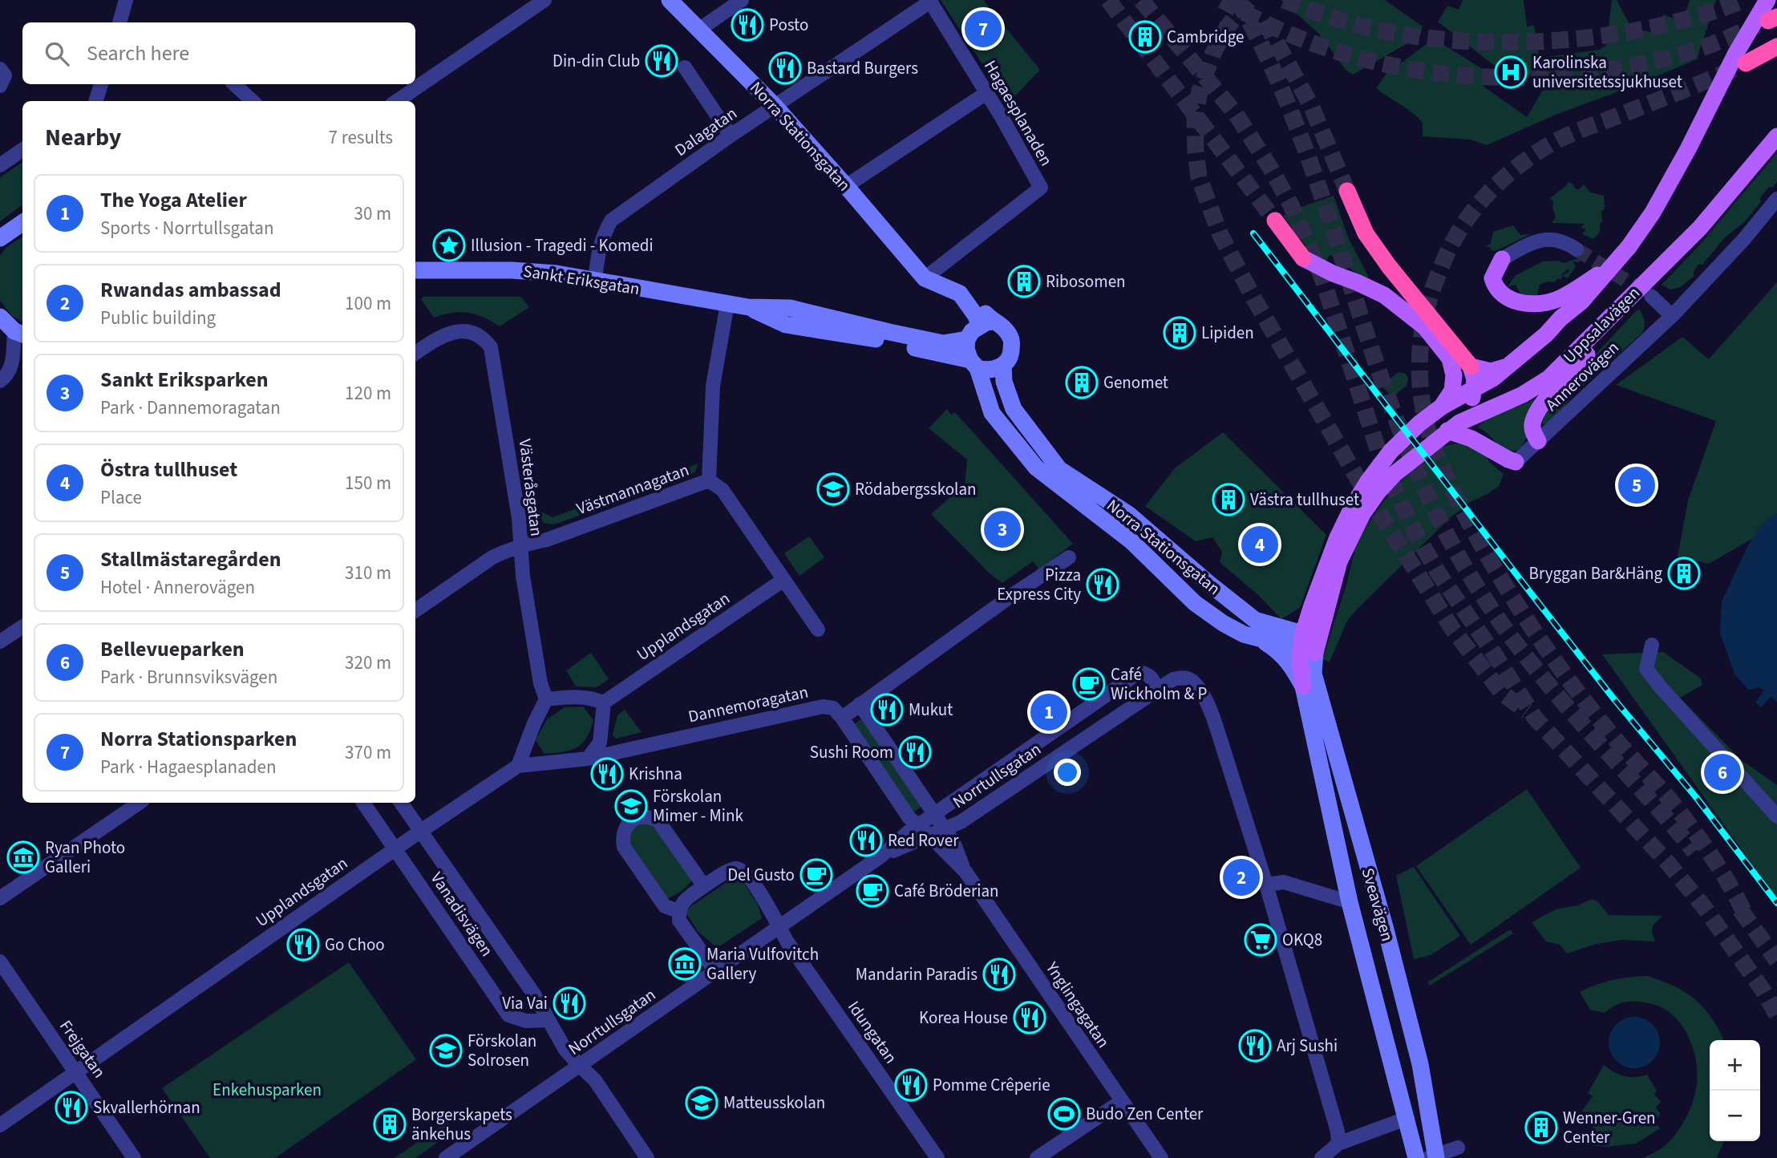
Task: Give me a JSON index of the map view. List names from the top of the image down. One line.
{"streets":{"main road":["Norra Stationsgatan","Sankt Eriksgatan","Uppsalavägen","Sveavägen"],"street":["Hagaesplanaden","Dalagatan","Annerovägen","Västeråsgatan","Västmannagatan","Upplandsgatan","Dannemoragatan","Norrtullsgatan","Vanadisvägen","Ynglingagatan","Idungatan","Frejgatan"]},"crossings":[["Hagaesplanaden","Dalagatan"],["Hagaesplanaden","Norra Stationsgatan"],["Dalagatan","Norra Stationsgatan"],["Dalagatan","Sankt Eriksgatan"],["Norra Stationsgatan","Sankt Eriksgatan"],["Norra Stationsgatan","Sveavägen"],["Sankt Eriksgatan","Västmannagatan"],["Uppsalavägen","Sveavägen"],["Västeråsgatan","Västmannagatan"],["Upplandsgatan","Dannemoragatan"],["Upplandsgatan","Vanadisvägen"],["Upplandsgatan","Frejgatan"],["Dannemoragatan","Ynglingagatan"],["Norrtullsgatan","Vanadisvägen"],["Norrtullsgatan","Ynglingagatan"],["Norrtullsgatan","Idungatan"]],"parks":["Enkehusparken"],"places":{"restaurant":["Posto","Din-din Club","Bastard Burgers","Pizza Express City","Mukut","Sushi Room","Krishna","Red Rover","Go Choo","Mandarin Paradis","Via Vai","Korea House","Arj Sushi","Pomme Crêperie","Skvallerhörnan"],"building":["Cambridge","Ribosomen","Lipiden","Genomet","Västra tullhuset","Bryggan Bar&Häng","Borgerskapets änkehus","Wenner-Gren Center"],"hospital":["Karolinska universitetssjukhuset"],"place":["Illusion - Tragedi - Komedi"],"school or university":["Rödabergsskolan","Förskolan Mimer - Mink","Förskolan Solrosen","Matteusskolan"],"cafe":["Café Wickholm & P","Del Gusto","Café Bröderian"],"museum":["Ryan Photo Galleri","Maria Vulfovitch Gallery"],"supermarket":["OKQ8"],"sports":["Budo Zen Center"]},"page":{"pins":["7","5","3","4","1","6","2"],"search":"Search here","heading":["Nearby","7 results"],"list":[{"mark":"1","name":"The Yoga Atelier","note":"Sports · Norrtullsgatan","value":"30 m"},{"mark":"2","name":"Rwandas ambassad","note":"Public building","value":"100 m"},{"mark":"3","name":"Sankt Eriksparken","note":"Park · Dannemoragatan","value":"120 m"},{"mark":"4","name":"Östra tullhuset","note":"Place","value":"150 m"},{"mark":"5","name":"Stallmästaregården","note":"Hotel · Annerovägen","value":"310 m"},{"mark":"6","name":"Bellevueparken","note":"Park · Brunnsviksvägen","value":"320 m"},{"mark":"7","name":"Norra Stationsparken","note":"Park · Hagaesplanaden","value":"370 m"}],"map_buttons":["+","−"]}}
